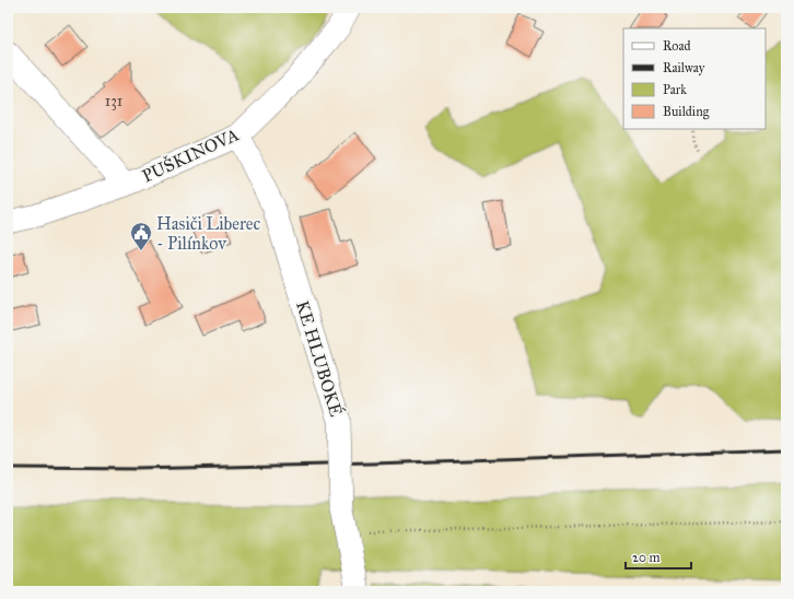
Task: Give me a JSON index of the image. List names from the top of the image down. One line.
{"streets":{"street":["PUŠKINOVA","KE HLUBOKÉ"]},"crossings":[["PUŠKINOVA","KE HLUBOKÉ"]],"places":{"public building":["Hasiči Liberec - Pilínkov"]},"house_numbers":["131"],"legend":["Road","Railway","Park","Building"],"scale_bar":"20 m"}
